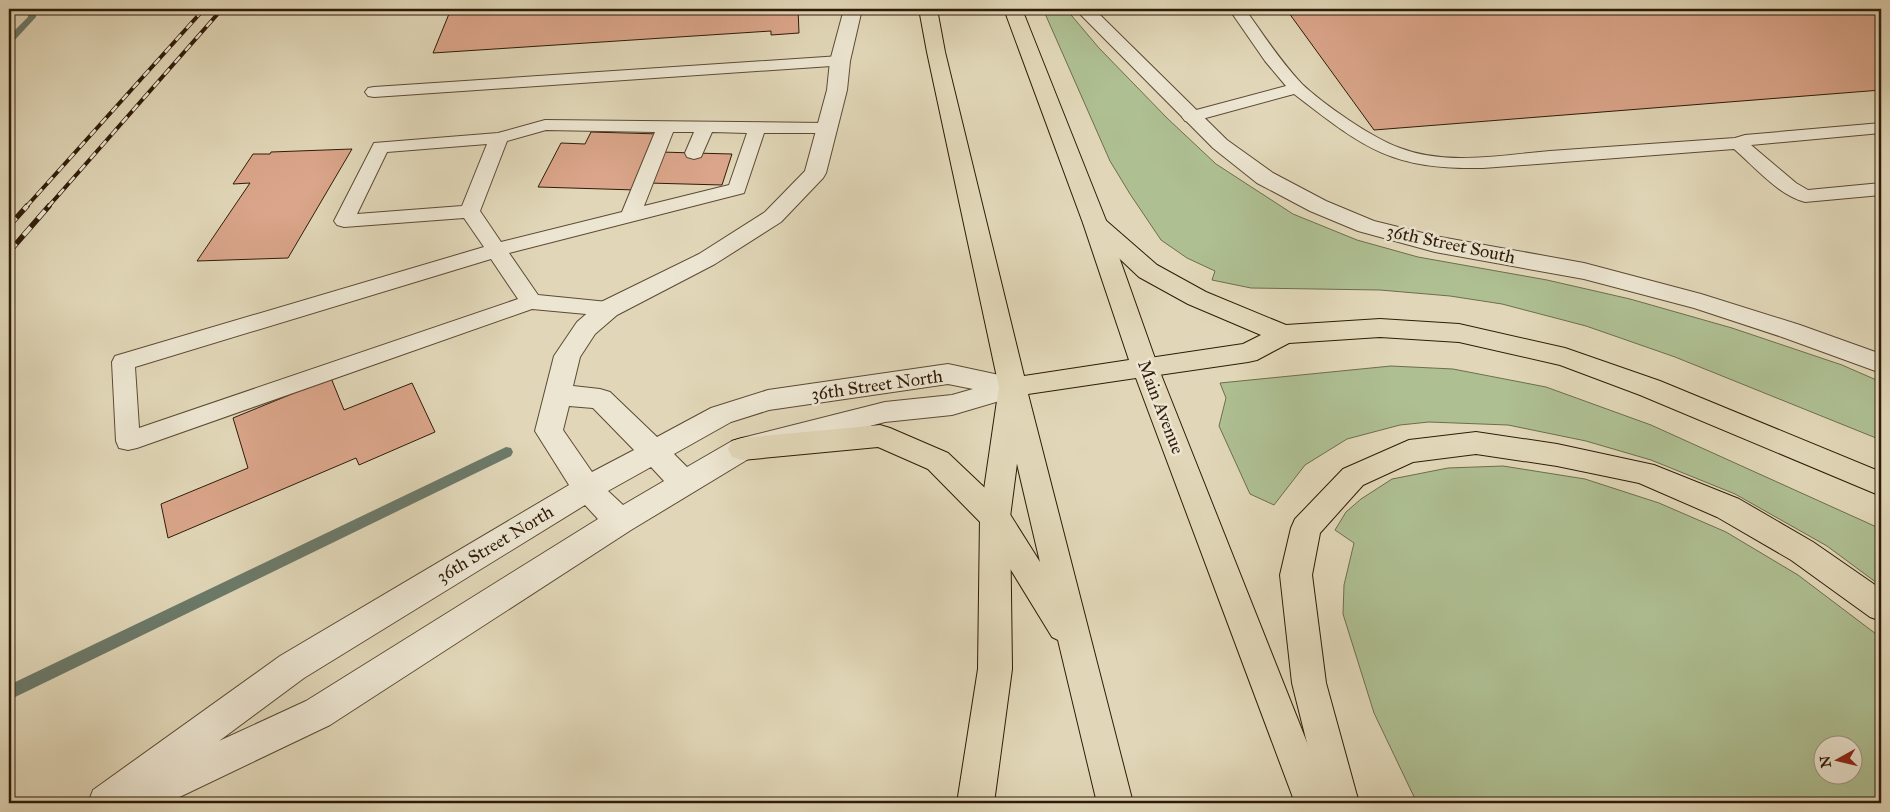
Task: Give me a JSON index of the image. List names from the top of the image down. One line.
{"streets":{"main road":["Main Avenue"],"street":["36th Street South","36th Street North"]},"north":"left"}
